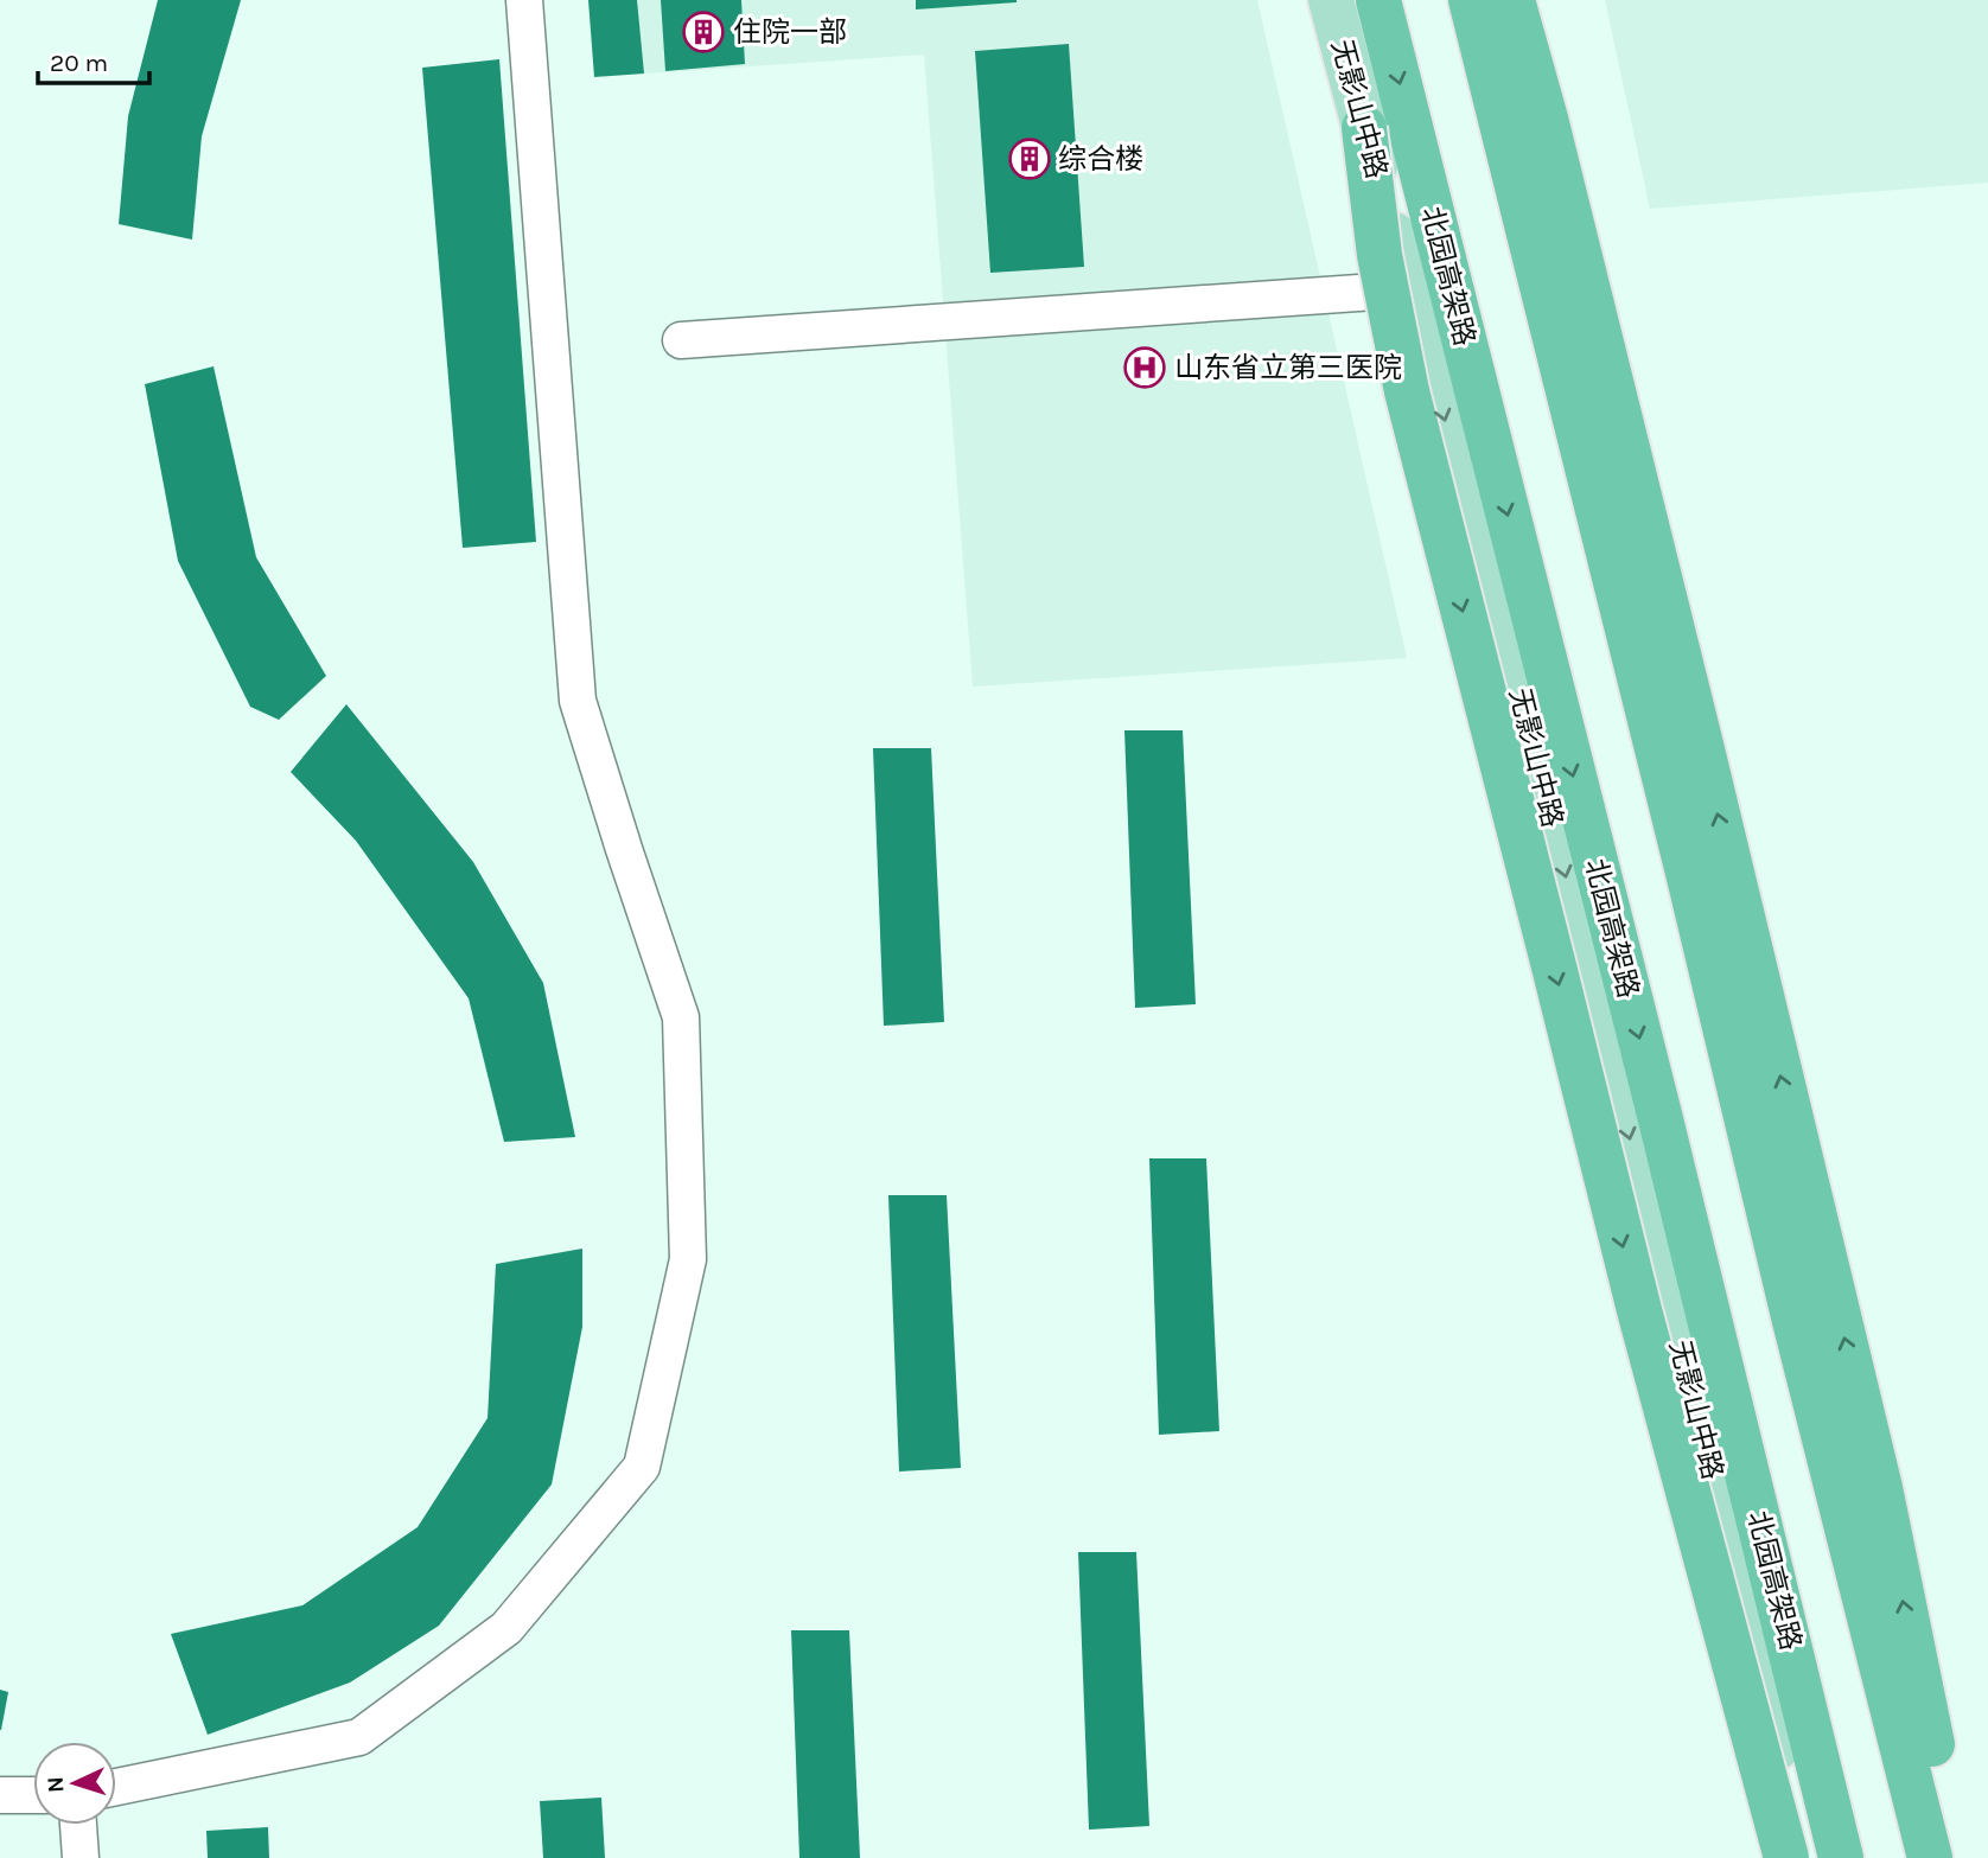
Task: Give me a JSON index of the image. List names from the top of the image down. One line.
{"streets":{"highway":["北园高架路"],"main road":["无影山中路"]},"places":{"building":["住院一部","综合楼"],"hospital":["山东省立第三医院"]},"scale_bar":"20 m","north":"left"}
